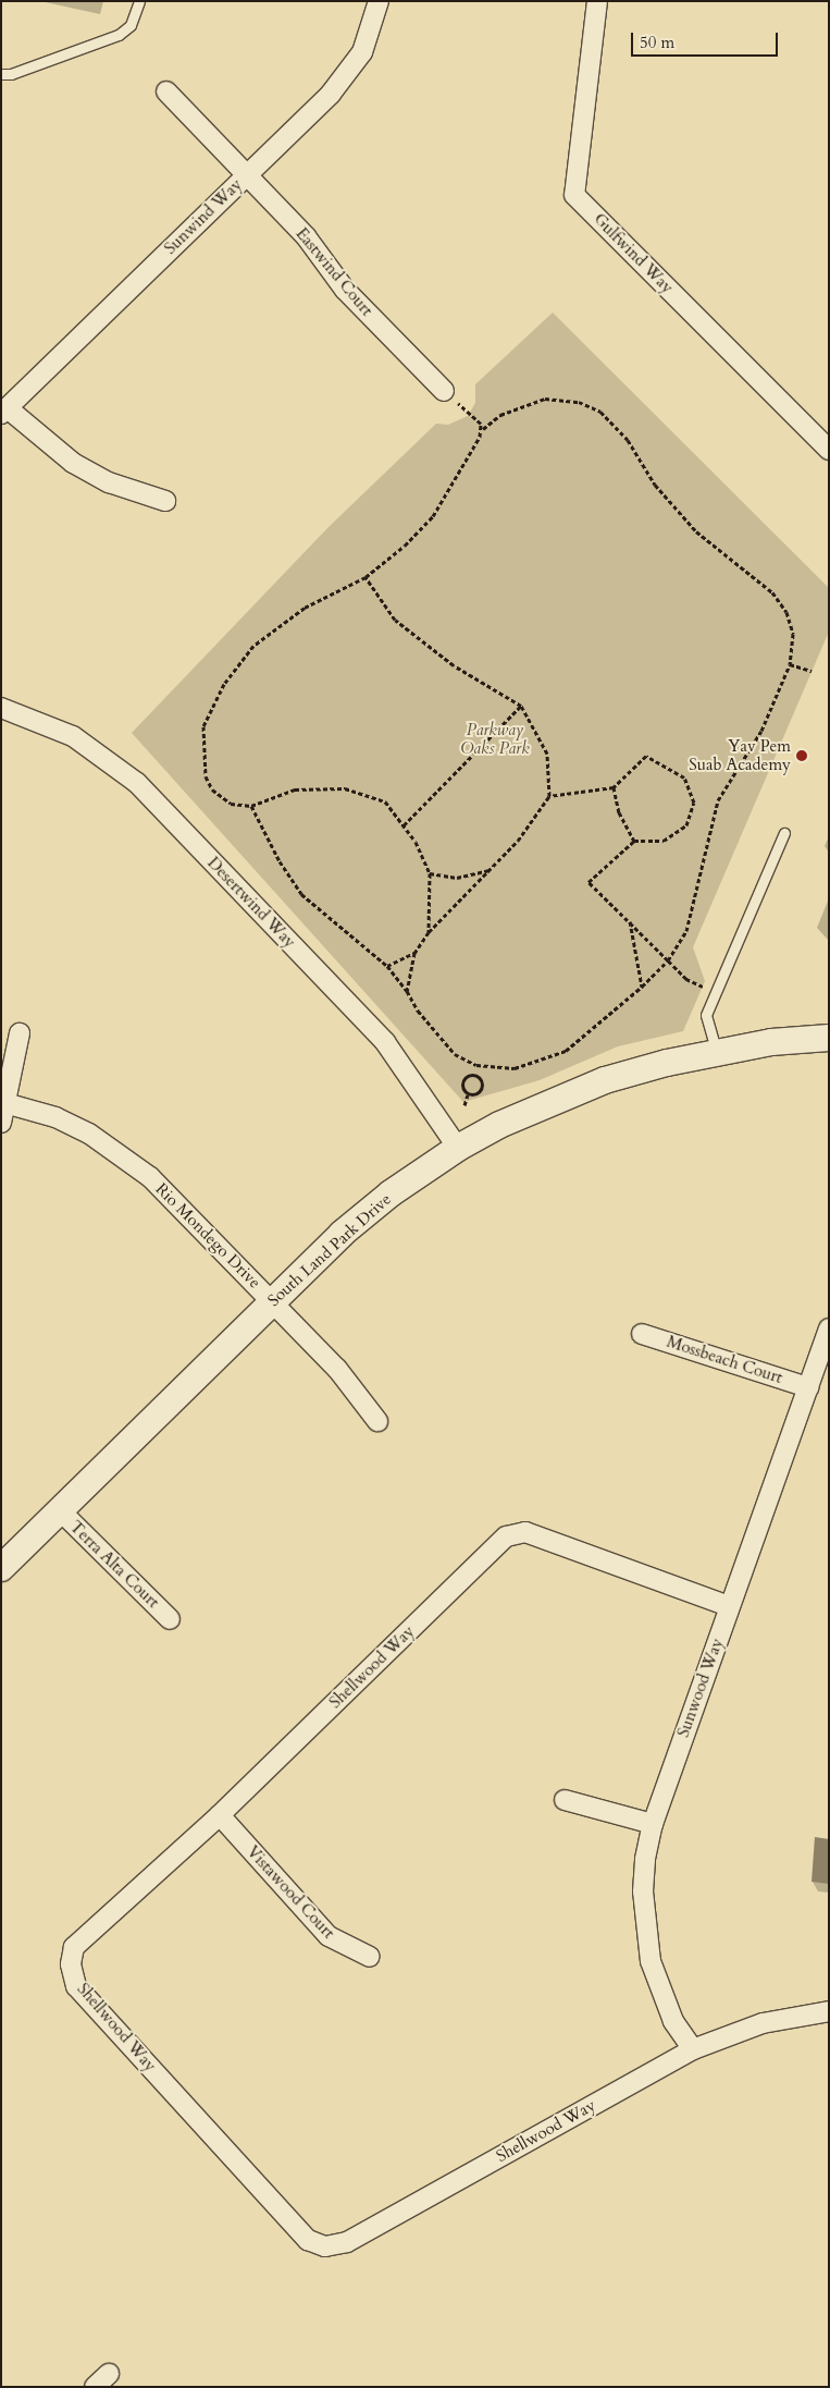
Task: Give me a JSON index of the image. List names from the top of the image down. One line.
{"streets":{"street":["Sunwind Way","Gulfwind Way","Eastwind Court","Desertwind Way","Rio Mondego Drive","South Land Park Drive","Mossbeach Court","Terra Alta Court","Shellwood Way","Sunwood Way","Vistawood Court"]},"crossings":[["Sunwind Way","Eastwind Court"],["Desertwind Way","South Land Park Drive"],["Rio Mondego Drive","South Land Park Drive"],["South Land Park Drive","Terra Alta Court"],["Mossbeach Court","Sunwood Way"],["Shellwood Way","Sunwood Way"],["Shellwood Way","Vistawood Court"]],"parks":["Parkway Oaks Park"],"places":["Yav Pem Suab Academy"],"scale_bar":"50 m"}
